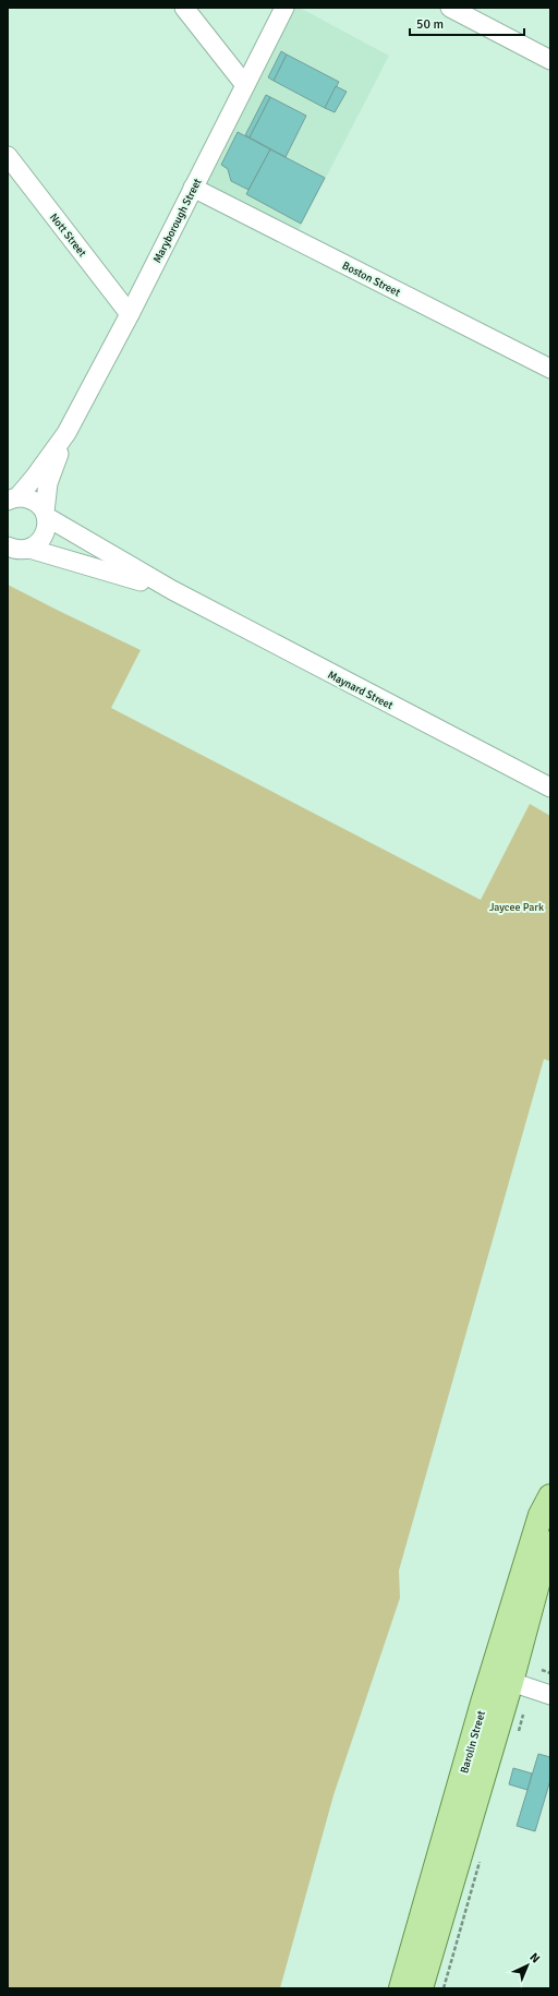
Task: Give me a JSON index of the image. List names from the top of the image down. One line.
{"streets":{"main road":["Barolin Street"],"street":["Maryborough Street","Nott Street","Boston Street","Maynard Street"]},"crossings":[["Maryborough Street","Nott Street"],["Maryborough Street","Boston Street"],["Maryborough Street","Maynard Street"]],"parks":["Jaycee Park"],"scale_bar":"50 m","north":"top right"}
